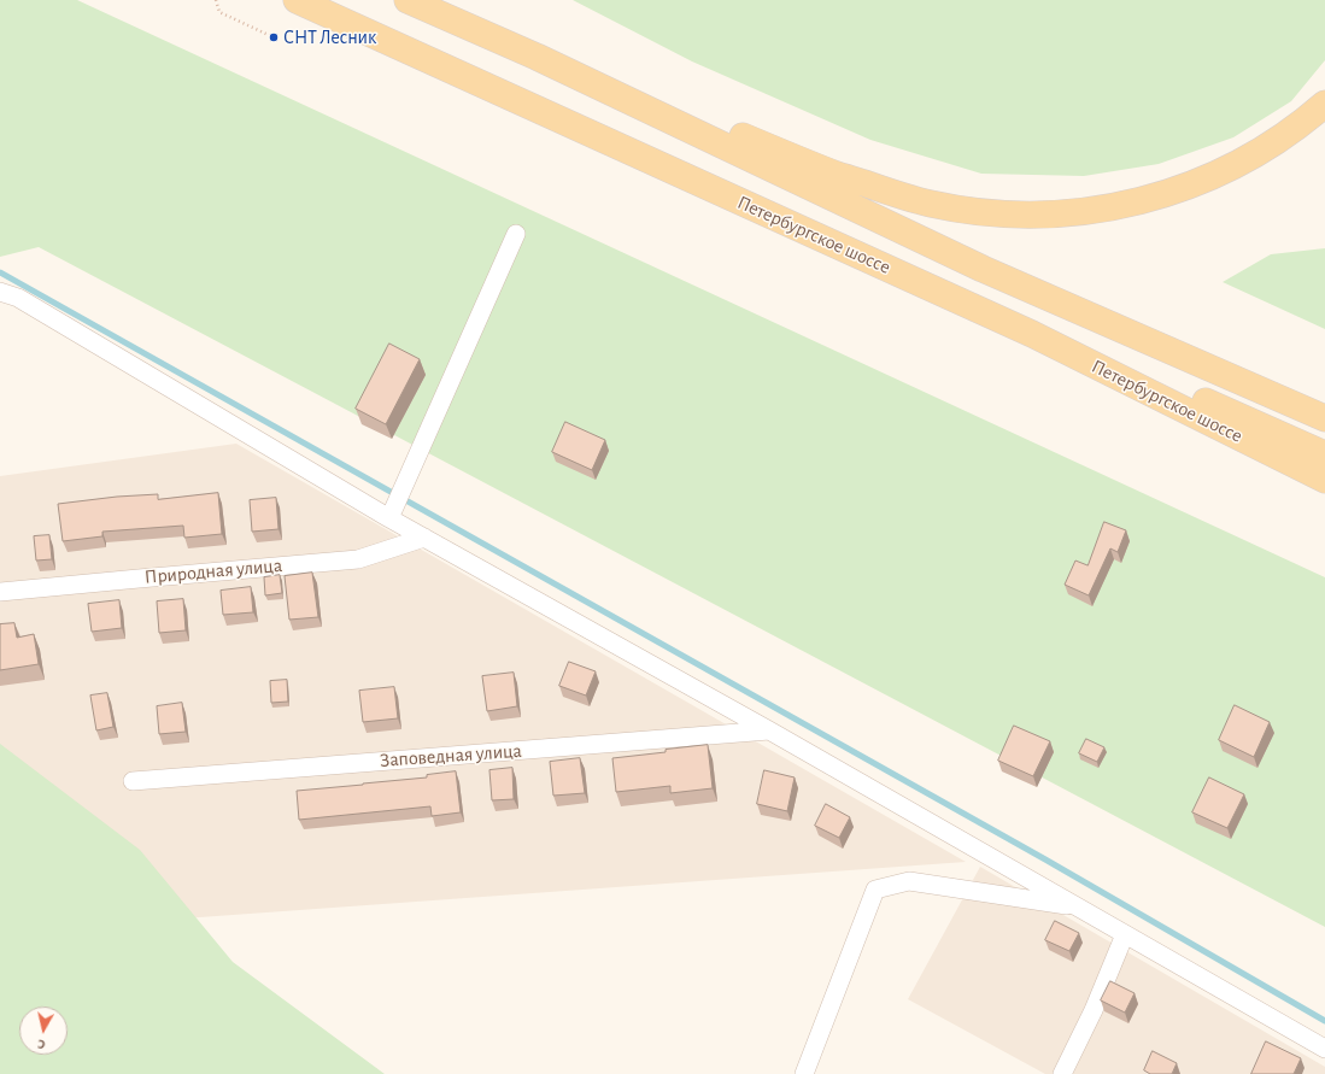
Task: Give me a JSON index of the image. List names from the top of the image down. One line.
{"streets":{"main road":["Петербургское шоссе"],"street":["Природная улица","Заповедная улица"]},"places":["СНТ Лесник"],"north":"bottom"}
